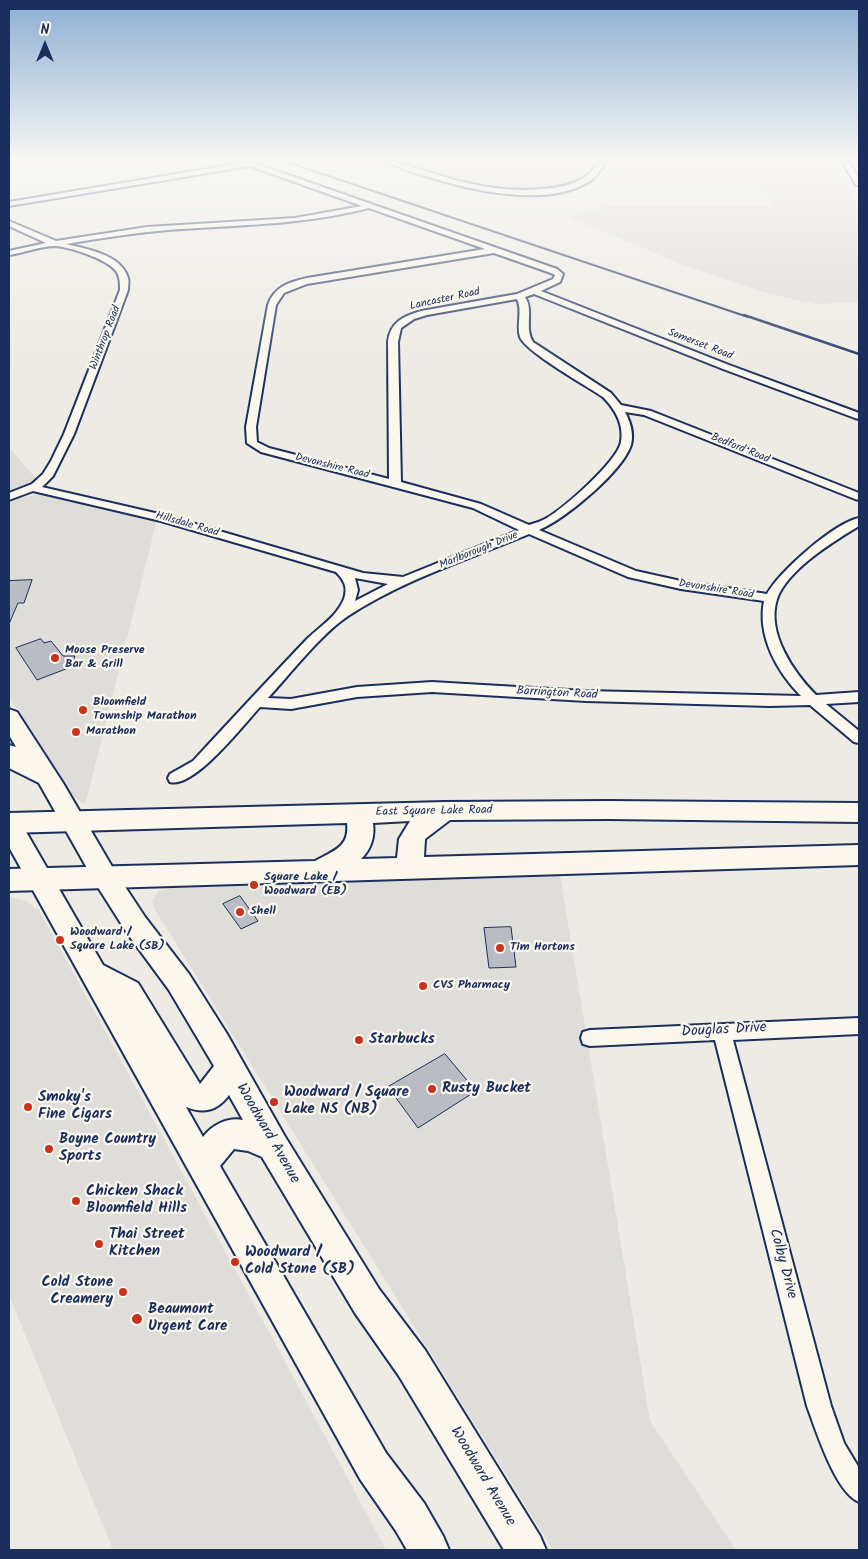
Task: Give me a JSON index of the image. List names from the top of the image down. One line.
{"streets":{"highway":["East Square Lake Road"],"main road":["Woodward Avenue"],"street":["Lancaster Road","Winthrop Road","Somerset Road","Bedford Road","Devonshire Road","Hillsdale Road","Marlborough Drive","Barrington Road","Douglas Drive","Colby Drive"]},"crossings":[["Lancaster Road","Somerset Road"],["Lancaster Road","Devonshire Road"],["Lancaster Road","Marlborough Drive"],["Winthrop Road","Hillsdale Road"],["Bedford Road","Marlborough Drive"],["Devonshire Road","Marlborough Drive"],["Hillsdale Road","Marlborough Drive"],["Marlborough Drive","Barrington Road"],["East Square Lake Road","Woodward Avenue"],["Douglas Drive","Colby Drive"]],"places":["Moose Preserve Bar & Grill","Bloomfield Township Marathon","Marathon","Square Lake / Woodward (EB)","Shell","Woodward / Square Lake (SB)","Tim Hortons","CVS Pharmacy","Starbucks","Rusty Bucket","Woodward / Square Lake NS (NB)","Smoky's Fine Cigars","Boyne Country Sports","Chicken Shack Bloomfield Hills","Thai Street Kitchen","Woodward / Cold Stone (SB)","Cold Stone Creamery","Beaumont Urgent Care"],"north":"top"}
